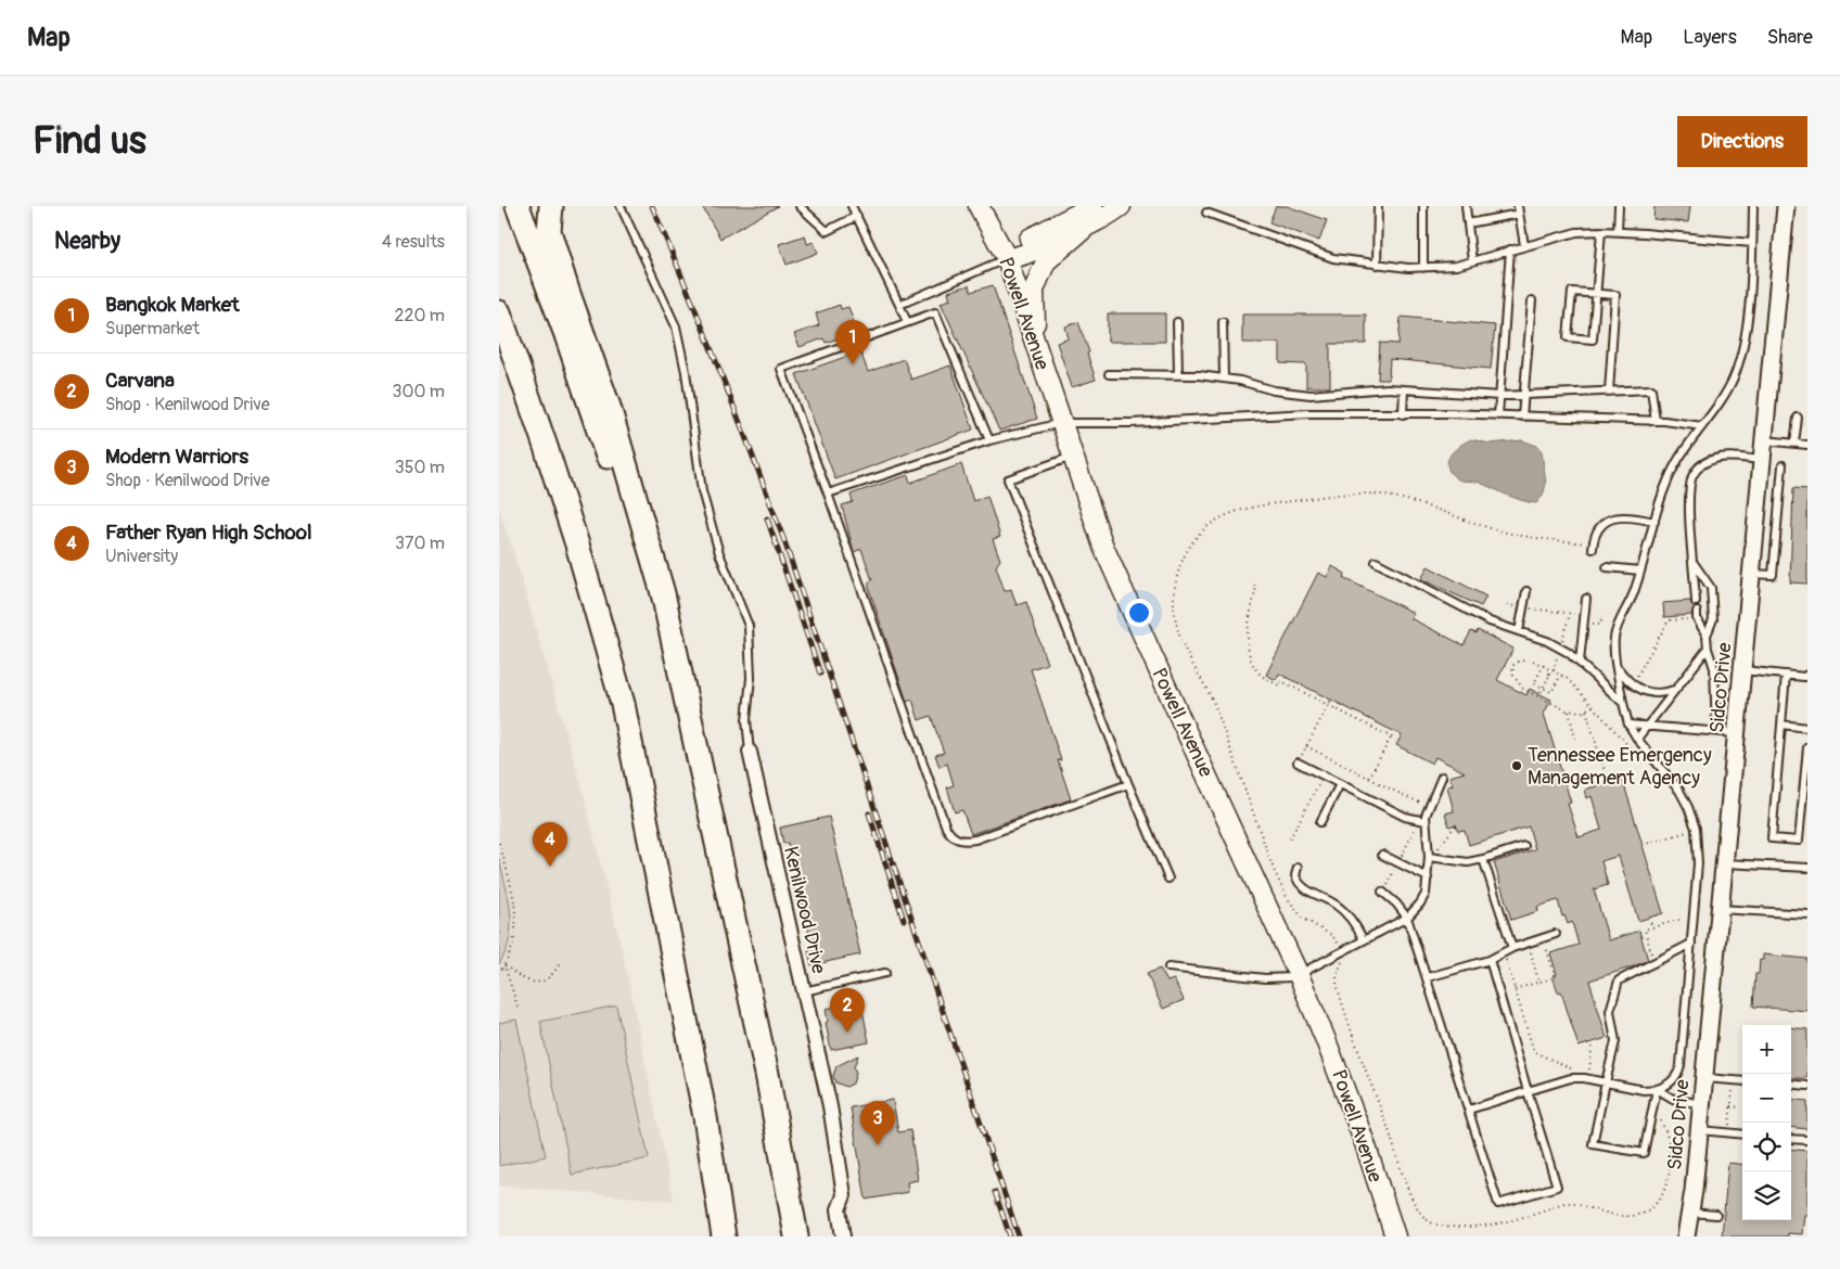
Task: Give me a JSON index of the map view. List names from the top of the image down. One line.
{"streets":{"main road":["Powell Avenue"],"street":["Sidco Drive","Kenilwood Drive"]},"places":["Tennessee Emergency Management Agency"],"page":{"header":"Map","nav":["Map","Layers","Share"],"buttons":"Directions","title":"Find us","heading":["Nearby","4 results"],"list":[{"mark":"1","name":"Bangkok Market","note":"Supermarket","value":"220 m"},{"mark":"2","name":"Carvana","note":"Shop · Kenilwood Drive","value":"300 m"},{"mark":"3","name":"Modern Warriors","note":"Shop · Kenilwood Drive","value":"350 m"},{"mark":"4","name":"Father Ryan High School","note":"University","value":"370 m"}],"pins":["1","4","2","3"],"map_buttons":["+","−"]}}
